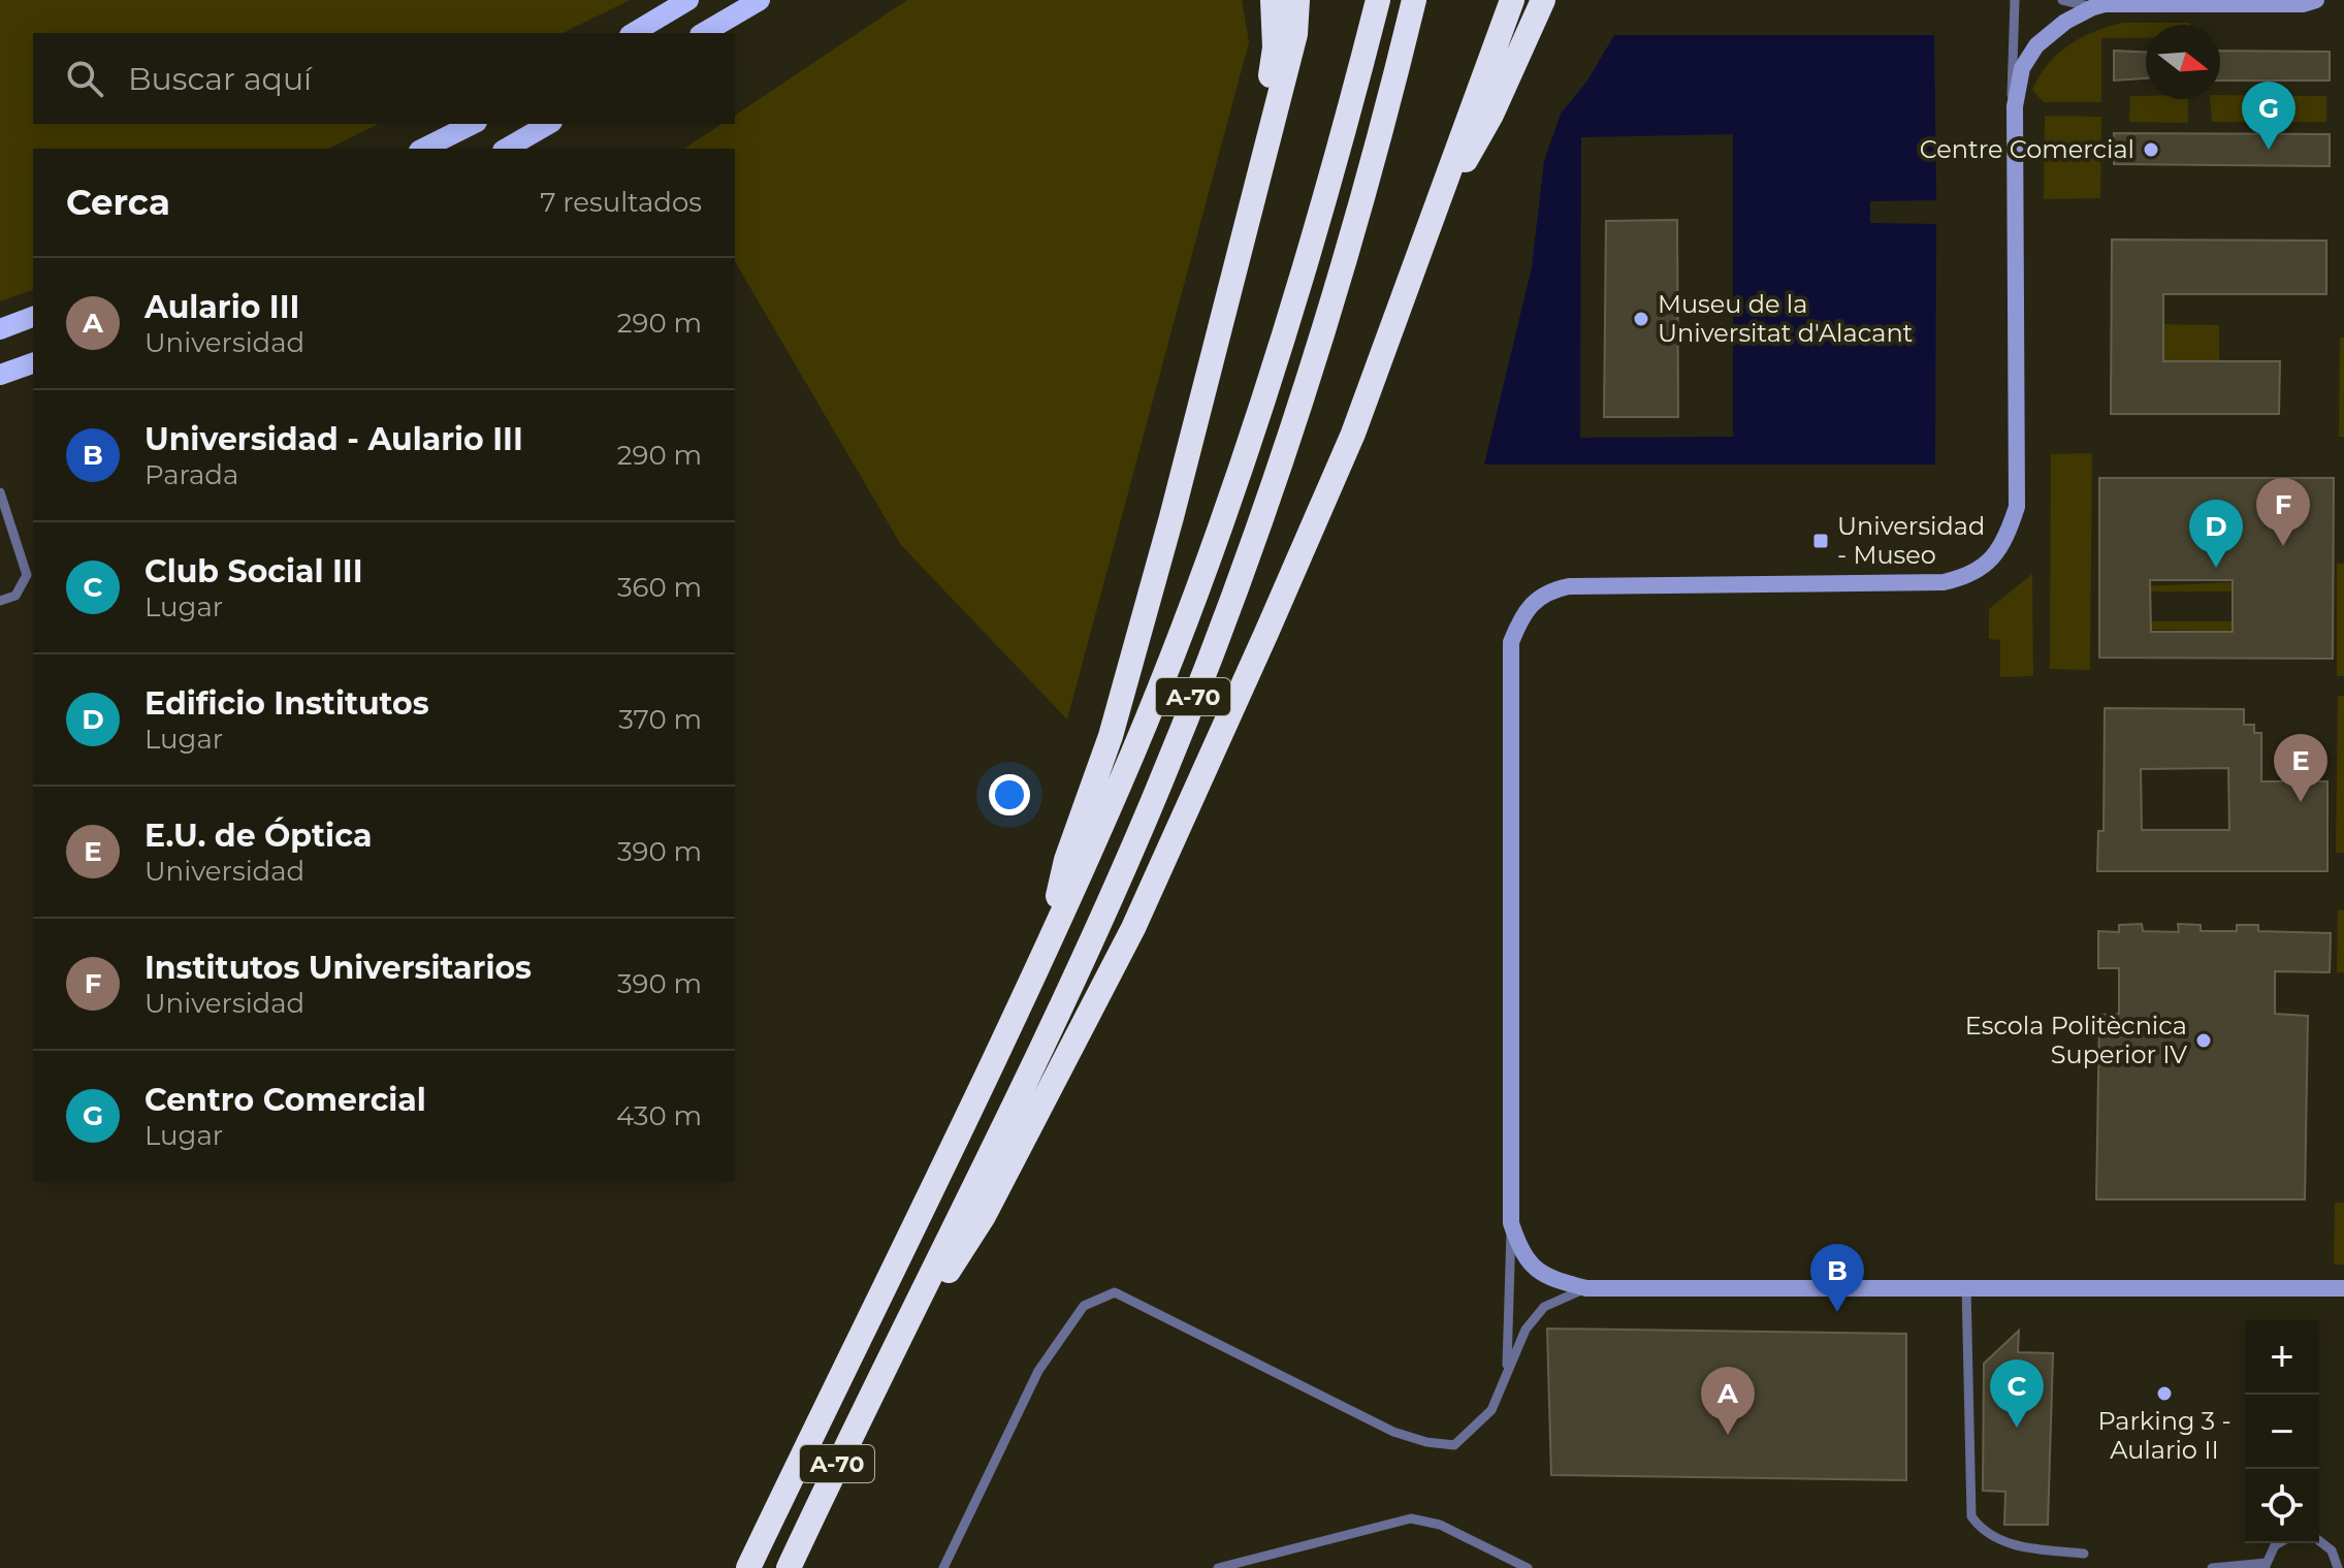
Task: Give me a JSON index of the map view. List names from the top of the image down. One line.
{"streets":{"highway":["A-70"]},"places":{"other":["Centre Comercial","Museu de la Universitat d'Alacant","Escola Politècnica Superior IV","Parking 3 - Aulario II"],"transit":["Universidad - Museo"]},"north":"right","page":{"search":"Buscar aquí","pins":["G","F","D","E","B","C","A"],"heading":["Cerca","7 resultados"],"list":[{"mark":"A","name":"Aulario III","note":"Universidad","value":"290 m"},{"mark":"B","name":"Universidad - Aulario III","note":"Parada","value":"290 m"},{"mark":"C","name":"Club Social III","note":"Lugar","value":"360 m"},{"mark":"D","name":"Edificio Institutos","note":"Lugar","value":"370 m"},{"mark":"E","name":"E.U. de Óptica","note":"Universidad","value":"390 m"},{"mark":"F","name":"Institutos Universitarios","note":"Universidad","value":"390 m"},{"mark":"G","name":"Centro Comercial","note":"Lugar","value":"430 m"}],"map_buttons":["+","−"]}}
